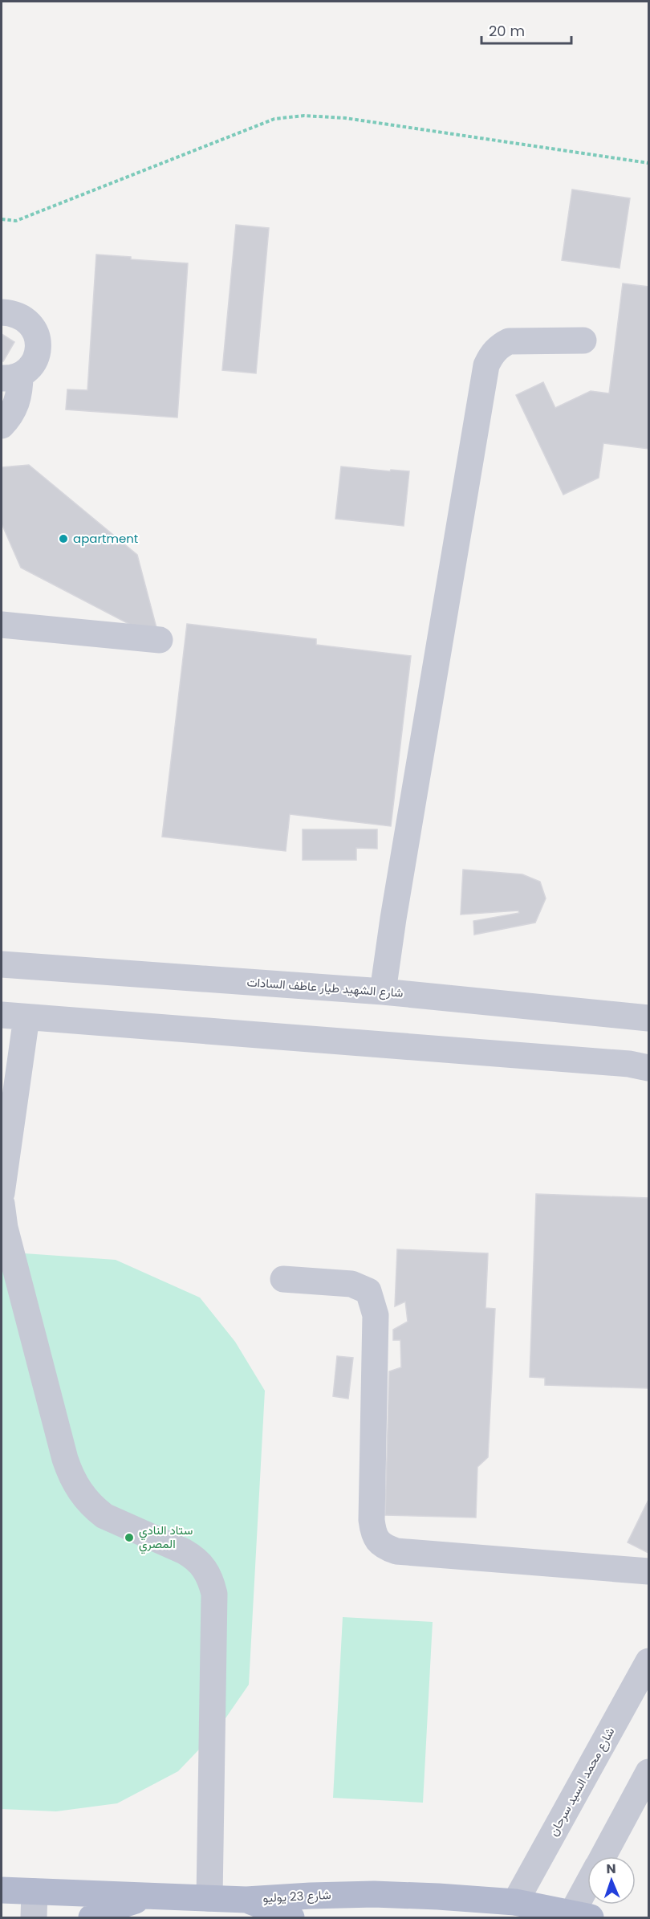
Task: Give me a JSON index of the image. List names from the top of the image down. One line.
{"streets":{"main road":["شارع 23 يوليو"],"street":["شارع الشهيد طيار عاطف السادات","شارع محمد السيد سرحان"]},"crossings":[["شارع محمد السيد سرحان","شارع 23 يوليو"]],"places":["apartment","ستاد النادي المصري"],"scale_bar":"20 m","north":"top"}
